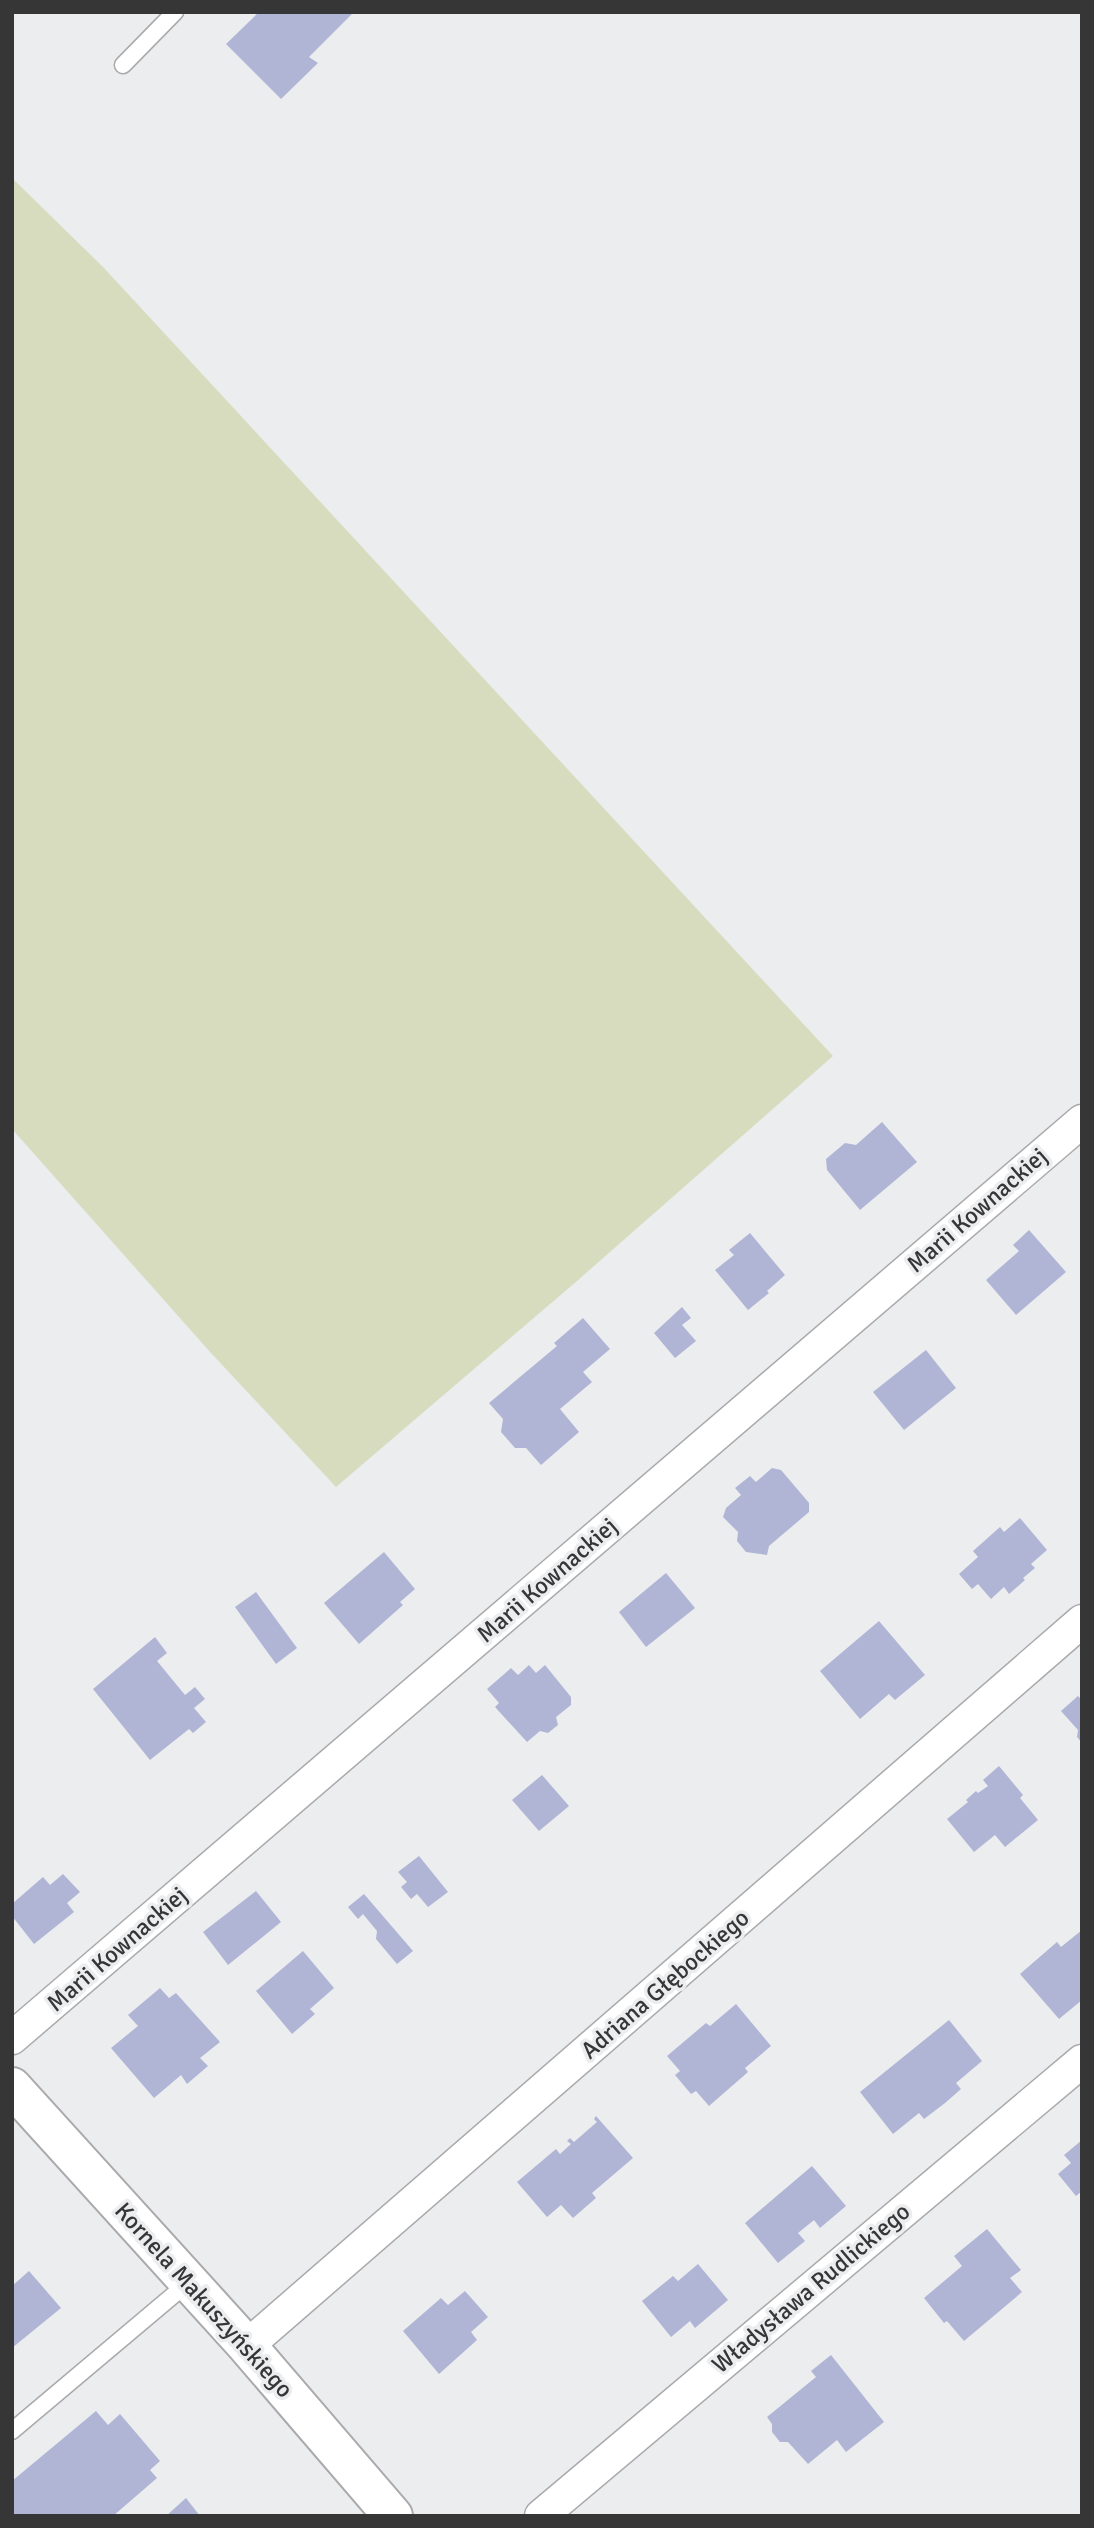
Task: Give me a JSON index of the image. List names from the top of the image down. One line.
{"streets":{"street":["Marii Kownackiej","Adriana Głębockiego","Władysława Rudlickiego","Kornela Makuszyńskiego"]},"crossings":[["Adriana Głębockiego","Kornela Makuszyńskiego"]]}
